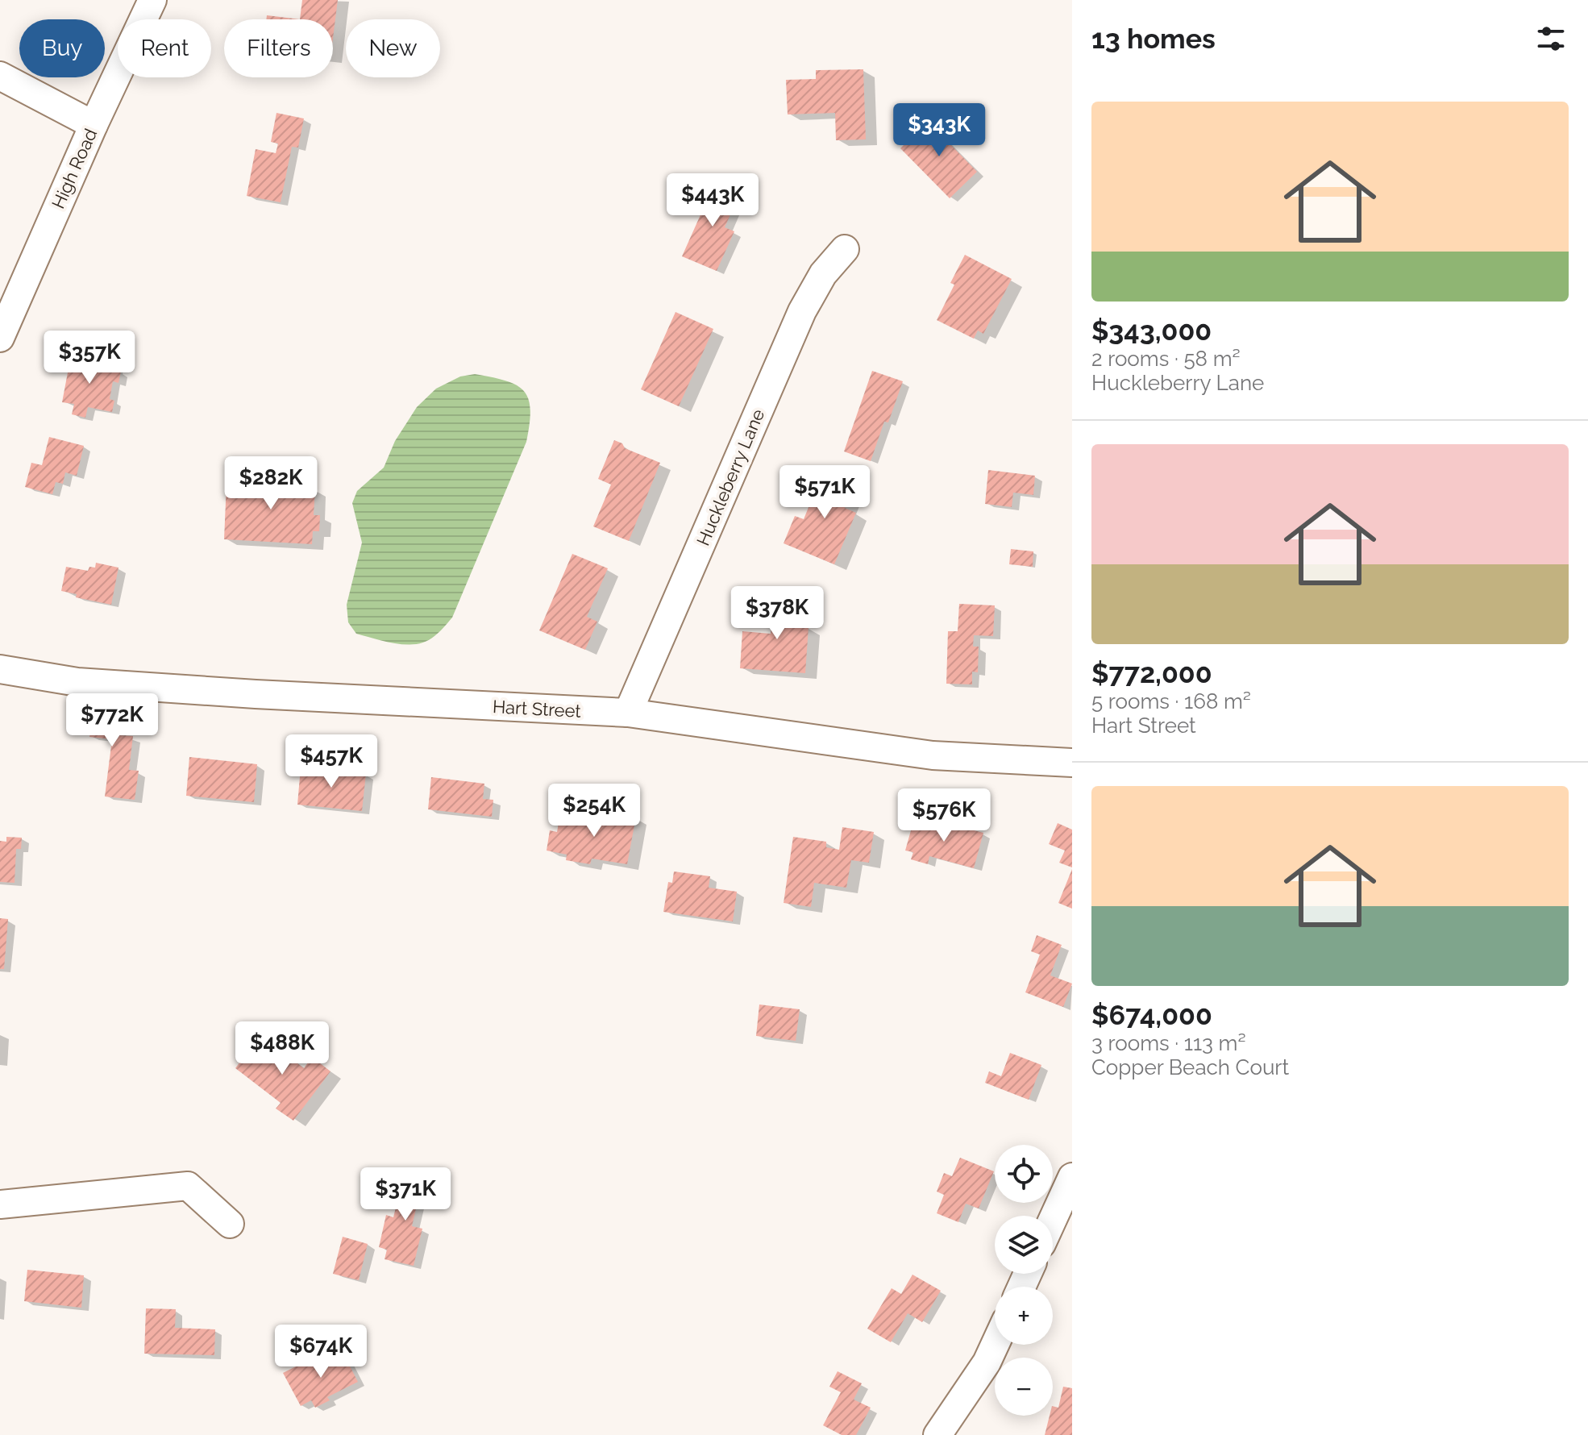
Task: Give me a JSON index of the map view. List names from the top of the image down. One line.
{"streets":{"street":["High Road","Huckleberry Lane","Hart Street"]},"crossings":[["Huckleberry Lane","Hart Street"]],"page":{"heading":"13 homes","chip":["Buy","Rent","Filters","New"],"list":[{"name":"$343,000","note":"2 rooms · 58 m² · Huckleberry Lane"},{"name":"$772,000","note":"5 rooms · 168 m² · Hart Street"},{"name":"$674,000","note":"3 rooms · 113 m² · Copper Beach Court"}],"price":["$343K","$443K","$357K","$282K","$571K","$378K","$772K","$457K","$254K","$576K","$488K","$371K","$674K"],"map_buttons":["+","−"]}}
